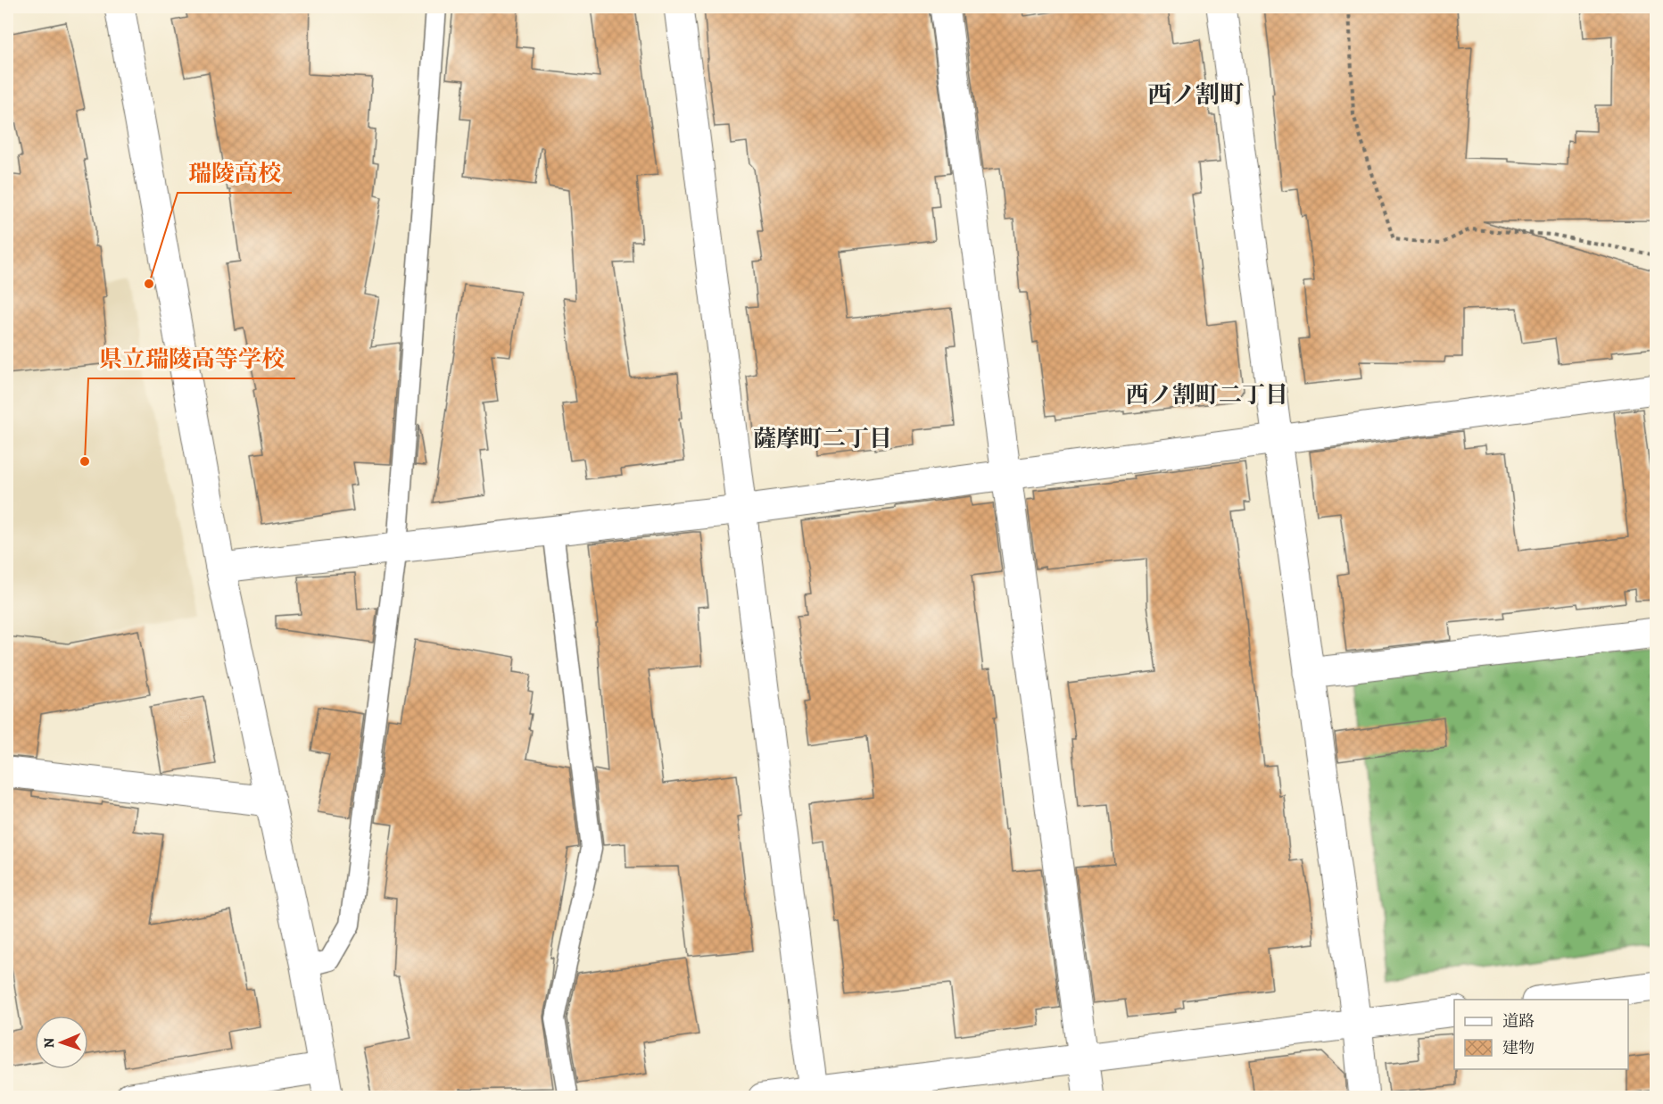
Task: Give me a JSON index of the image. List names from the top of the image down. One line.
{"districts":["西ノ割町","西ノ割町二丁目","薩摩町二丁目"],"places":["瑞陵高校","県立瑞陵高等学校"],"legend":["道路","建物"],"north":"left"}
